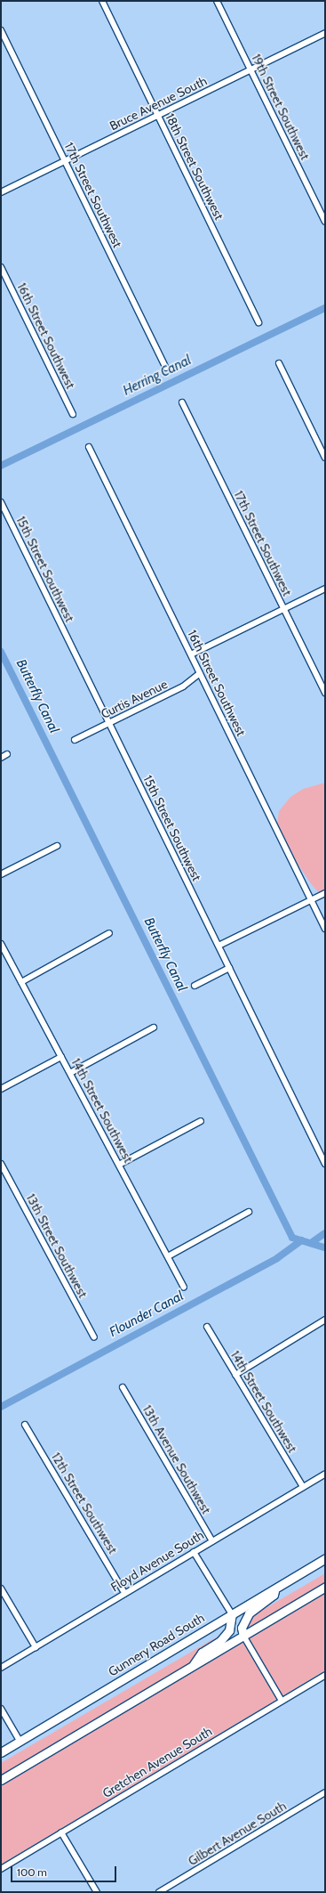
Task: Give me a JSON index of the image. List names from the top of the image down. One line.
{"streets":{"main road":["Gunnery Road South"],"street":["Bruce Avenue South","19th Street Southwest","18th Street Southwest","17th Street Southwest","16th Street Southwest","15th Street Southwest","Curtis Avenue","14th Street Southwest","13th Street Southwest","13th Avenue Southwest","12th Street Southwest","Floyd Avenue South","Gretchen Avenue South","Gilbert Avenue South"]},"crossings":[["Bruce Avenue South","19th Street Southwest"],["Bruce Avenue South","18th Street Southwest"],["Bruce Avenue South","17th Street Southwest"],["16th Street Southwest","Curtis Avenue"],["15th Street Southwest","Curtis Avenue"],["14th Street Southwest","Floyd Avenue South"],["13th Avenue Southwest","Floyd Avenue South"],["12th Street Southwest","Floyd Avenue South"]],"water":["Herring Canal","Butterfly Canal","Flounder Canal"],"scale_bar":"100 m"}
